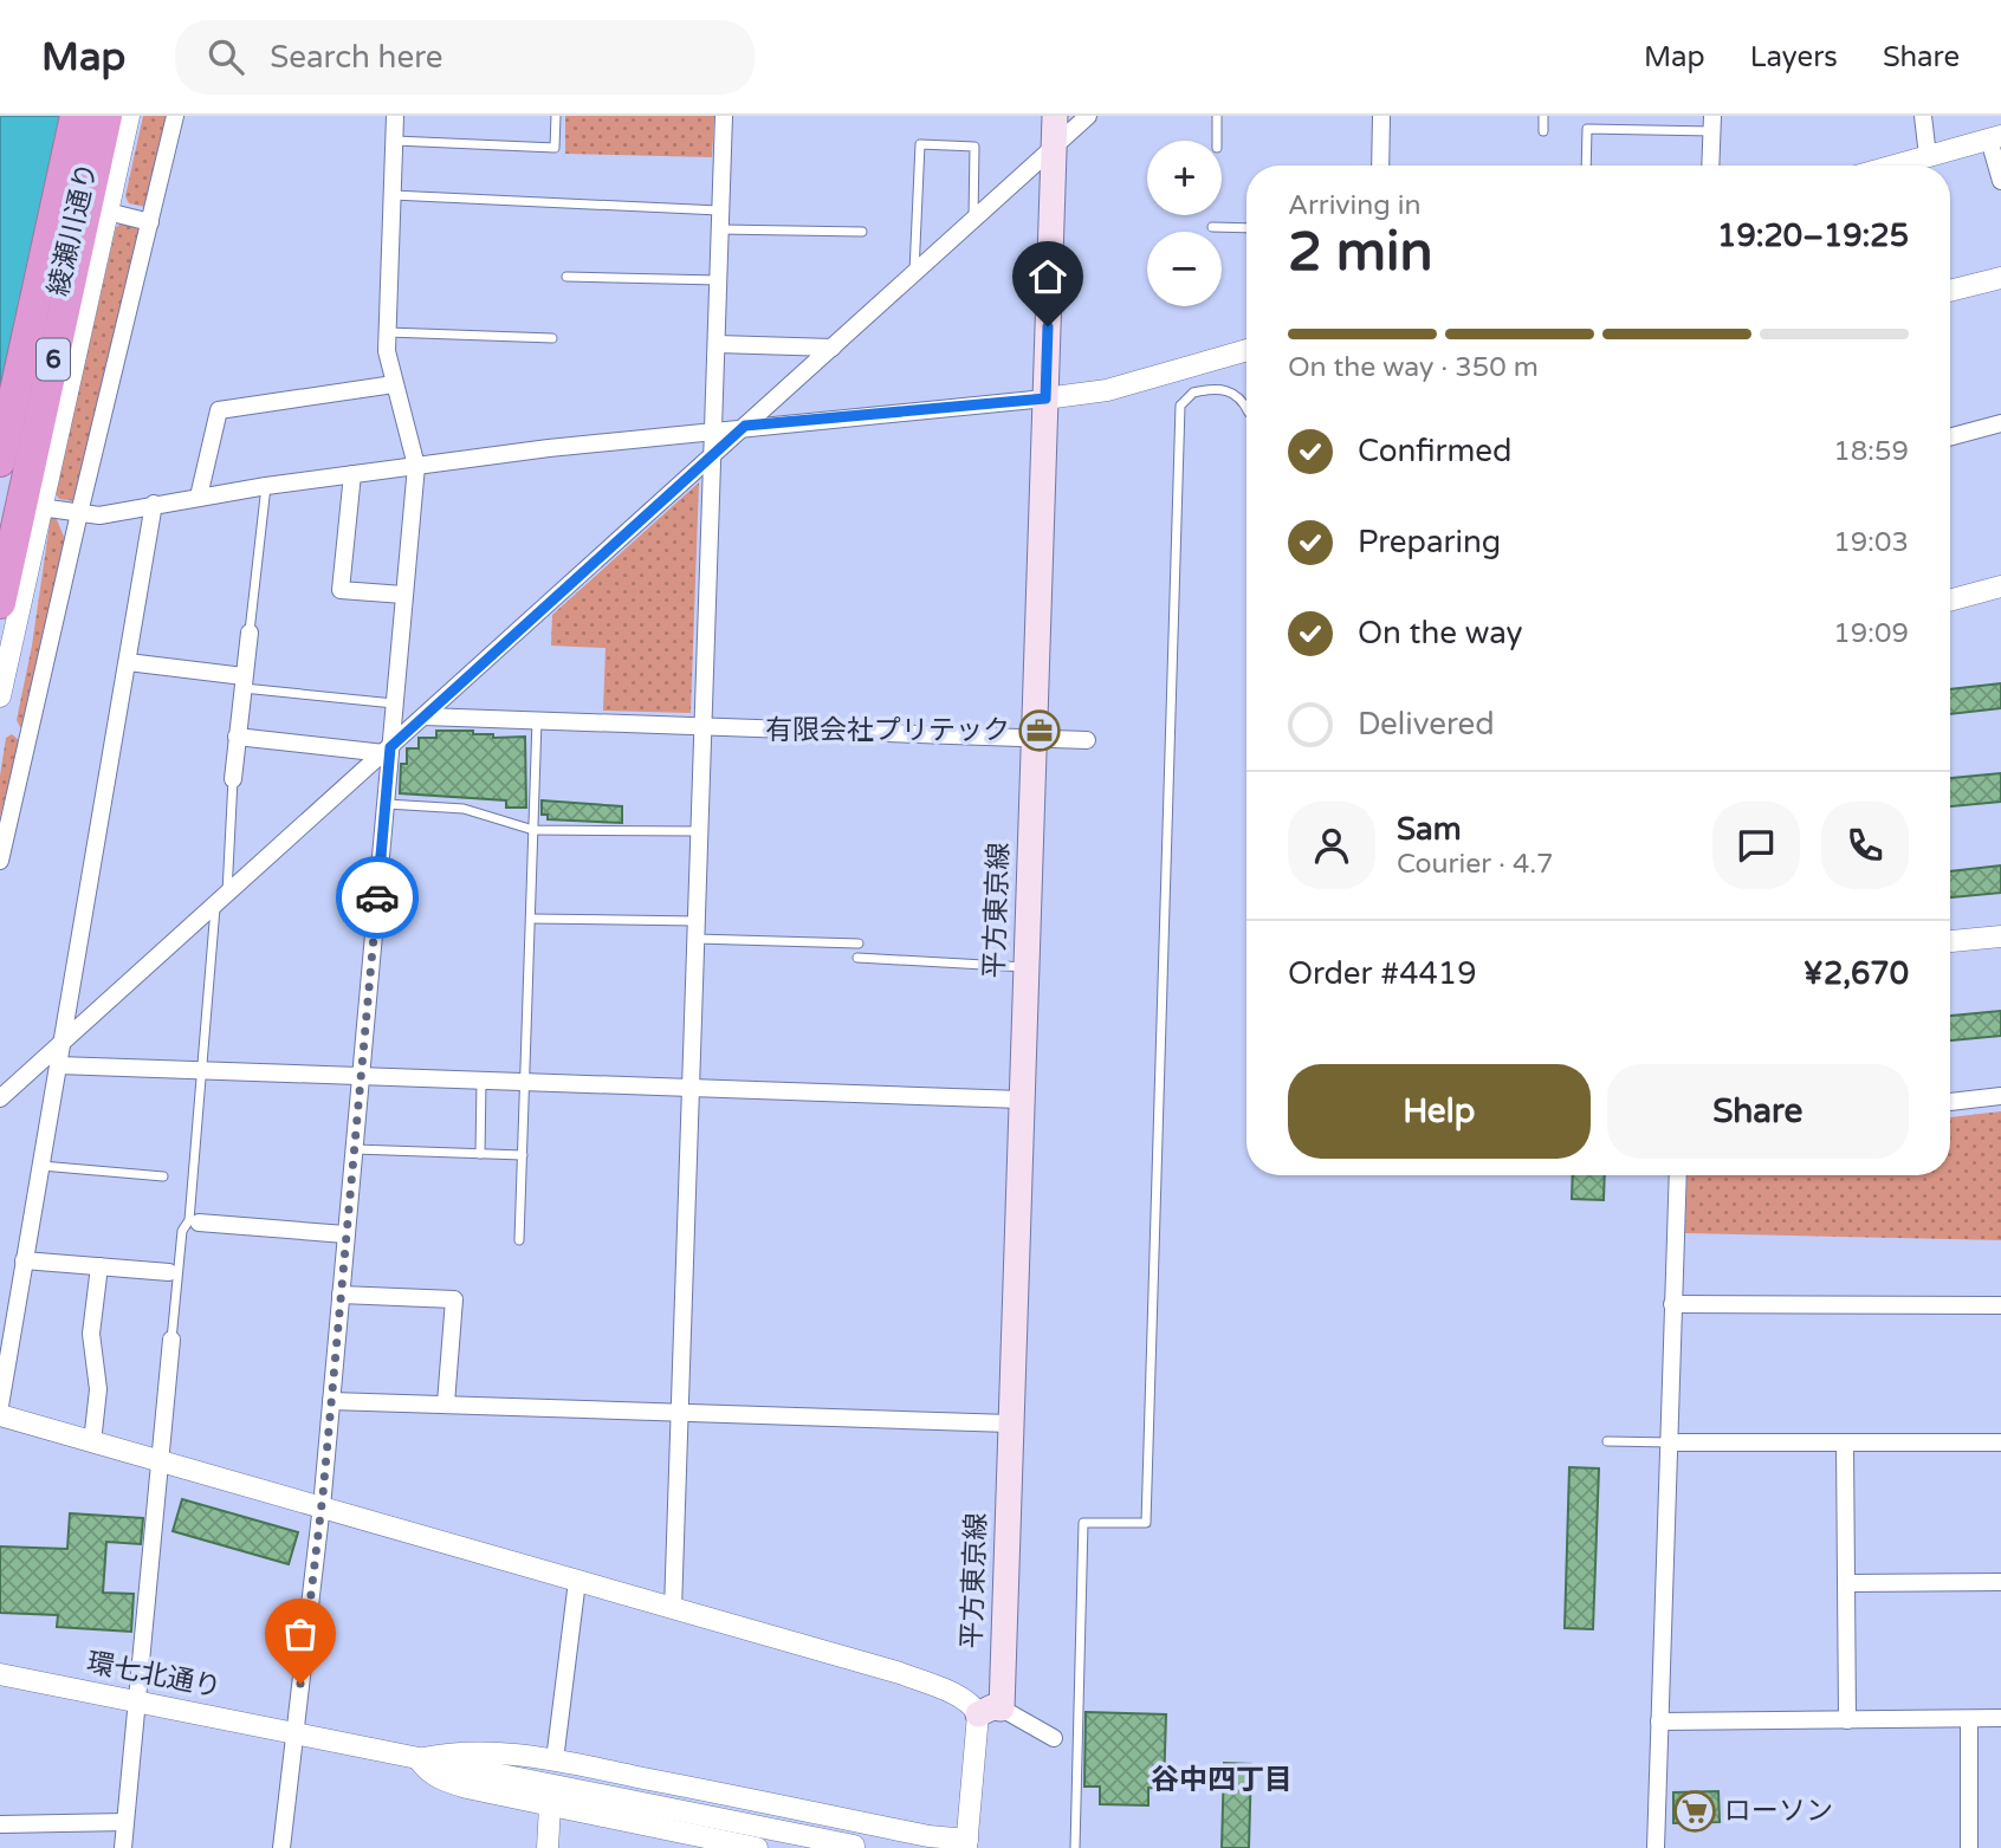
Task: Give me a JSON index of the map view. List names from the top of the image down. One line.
{"streets":{"highway":["6"],"main road":["平方東京線"],"street":["綾瀬川通り","環七北通り"]},"districts":["谷中四丁目"],"places":{"office":["有限会社プリテック"],"supermarket":["ローソン"]},"page":{"header":"Map","search":"Search here","nav":["Map","Layers","Share"],"map_buttons":["+","−"],"heading":["2 min","Arriving in","19:20–19:25"],"panel":["Sam","Courier · 4.7","Order #4419","¥2,670"],"bar":"On the way · 350 m","list":[["Confirmed","18:59"],["Preparing","19:03"],["On the way","19:09"],"Delivered"],"buttons":["Help","Share"]}}
